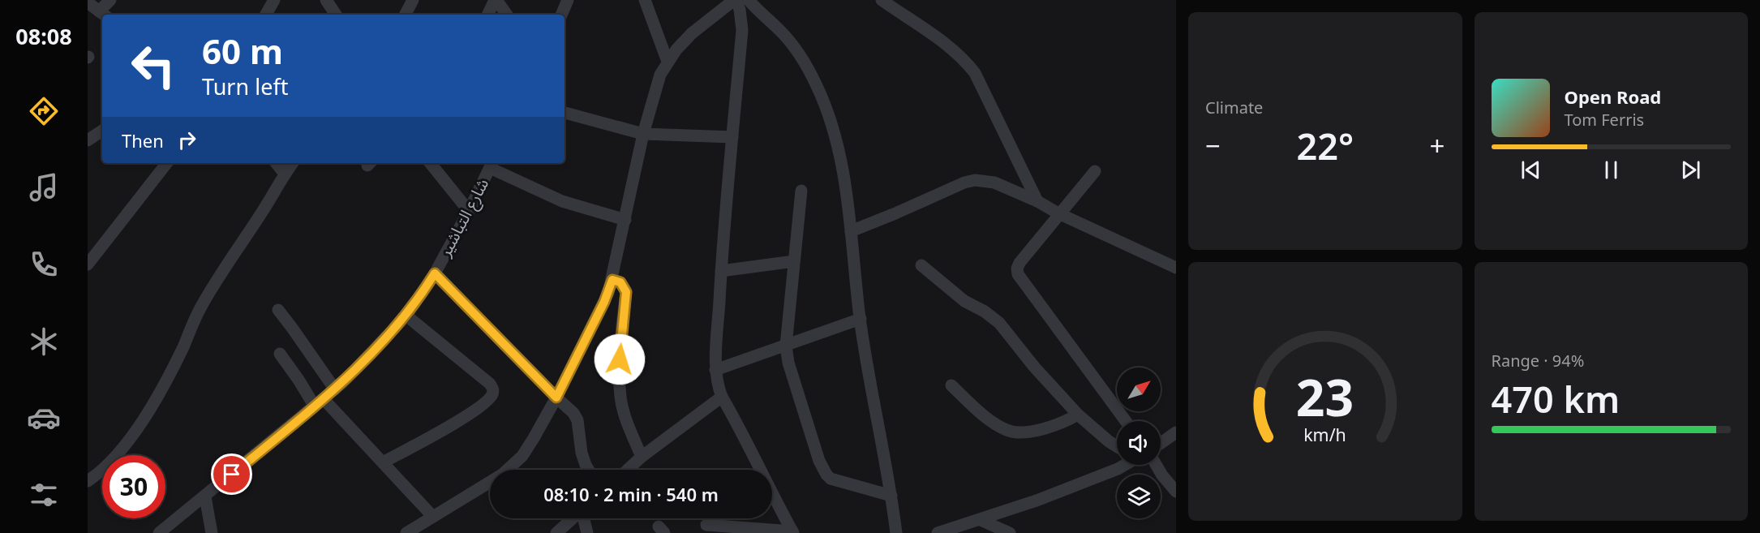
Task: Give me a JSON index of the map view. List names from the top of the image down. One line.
{"streets":{"street":["شارع التباشير"]},"north":"top right","page":{"tabs":"08:08","tile":["Climate",["Range · 94%","470 km"]],"turn":["60 m","Turn left"],"song":["Open Road","Tom Ferris"],"then":"Then","heat":["−","22°","+"],"limit":"30","trip":"08:10 · 2 min · 540 m","gauge":["23","km/h"]}}
